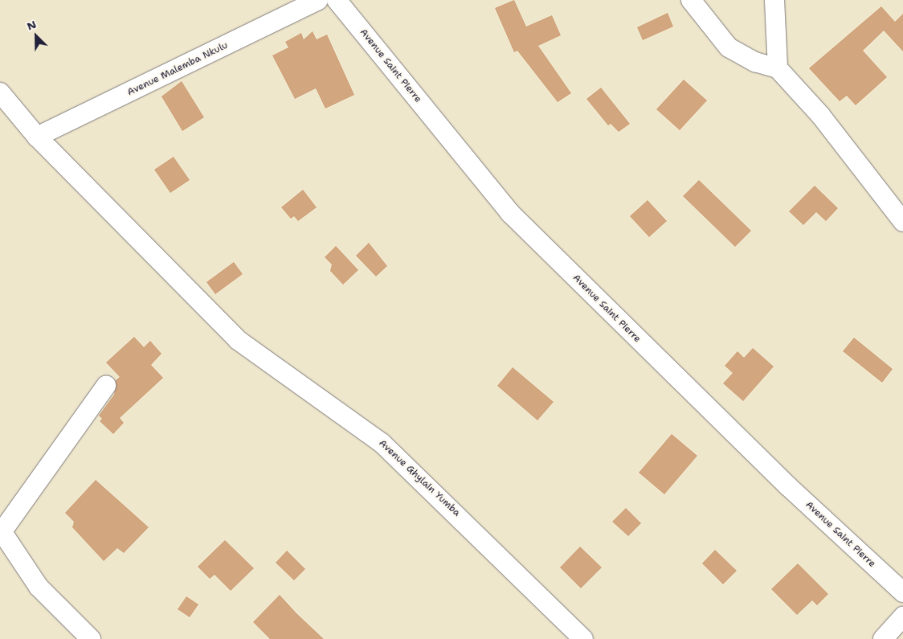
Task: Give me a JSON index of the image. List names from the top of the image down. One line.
{"streets":{"street":["Avenue Saint Pierre","Avenue Malemba Nkulu","Avenue Ghylain Yumba"]},"crossings":[["Avenue Malemba Nkulu","Avenue Ghylain Yumba"]],"north":"top left"}
